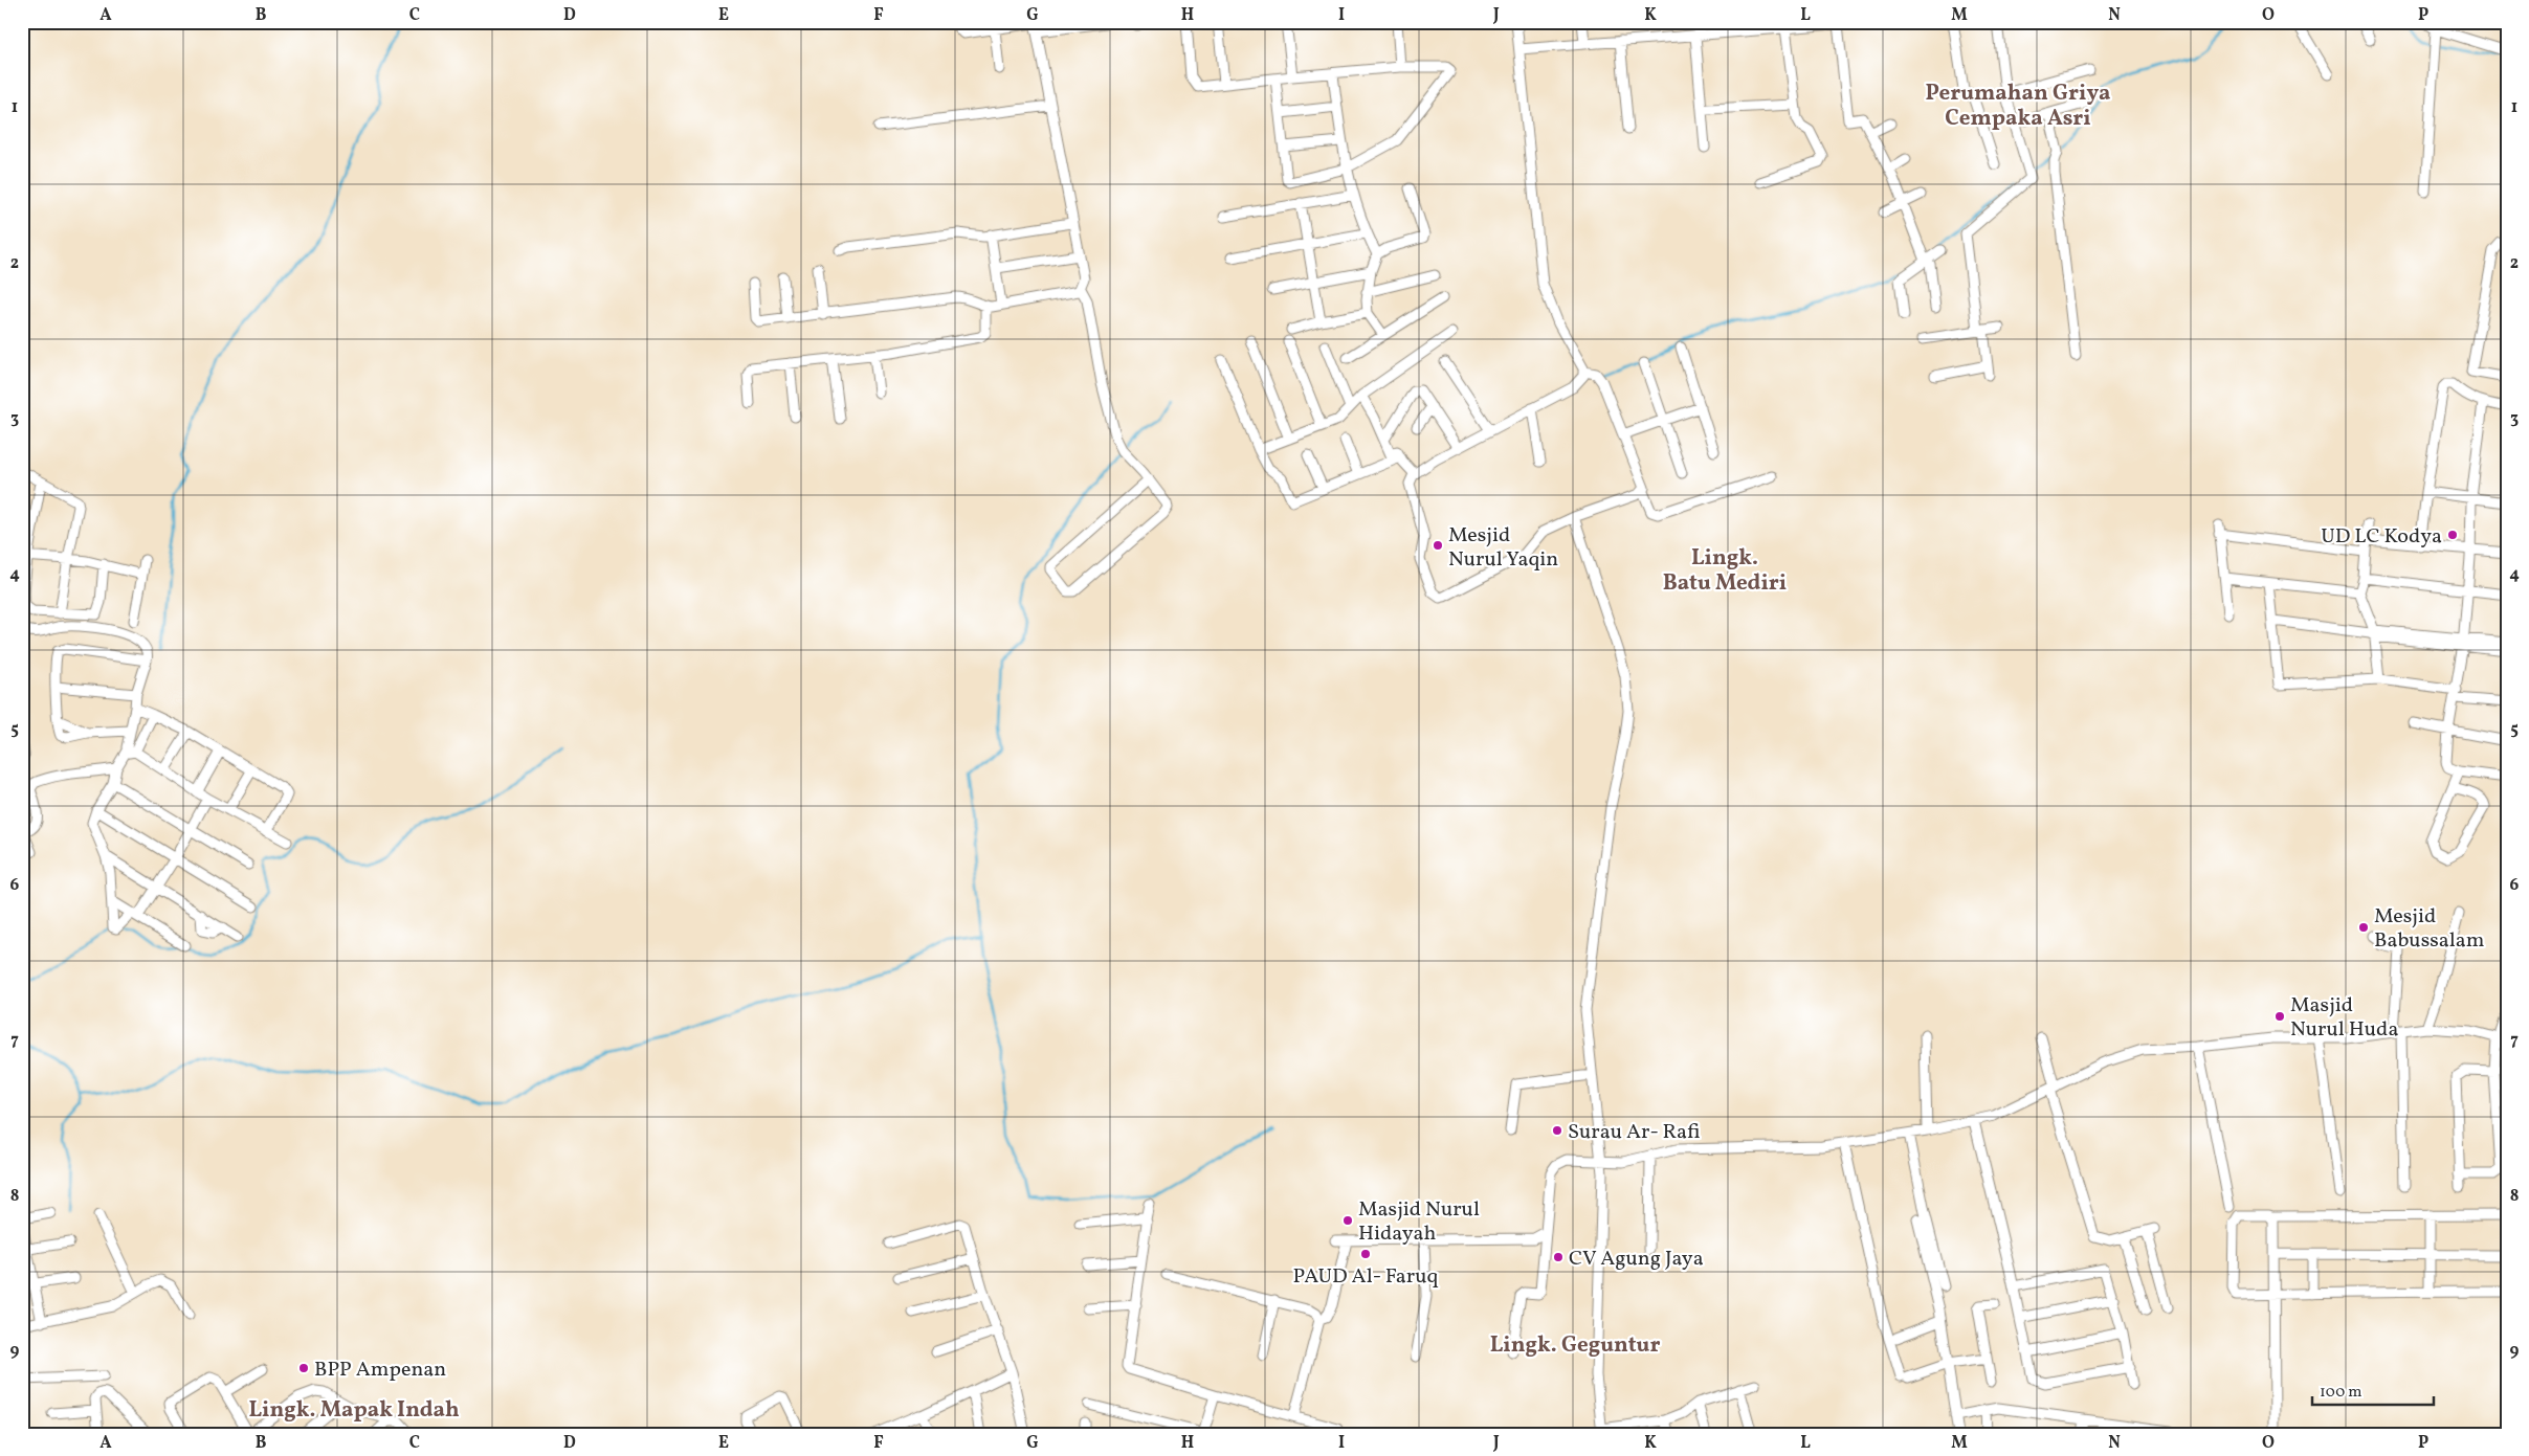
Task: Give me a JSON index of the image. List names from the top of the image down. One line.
{"districts":["Perumahan Griya Cempaka Asri","Lingk. Batu Mediri","Lingk. Geguntur","Lingk. Mapak Indah"],"places":["UD LC Kodya","Mesjid Nurul Yaqin","Mesjid Babussalam","Masjid Nurul Huda","Surau Ar- Rafi","Masjid Nurul Hidayah","PAUD Al- Faruq","CV Agung Jaya","BPP Ampenan"],"scale_bar":"100 m","grid":{"columns":["A","B","C","D","E","F","G","H","I","J","K","L","M","N","O","P"],"rows":["1","2","3","4","5","6","7","8","9"]}}
